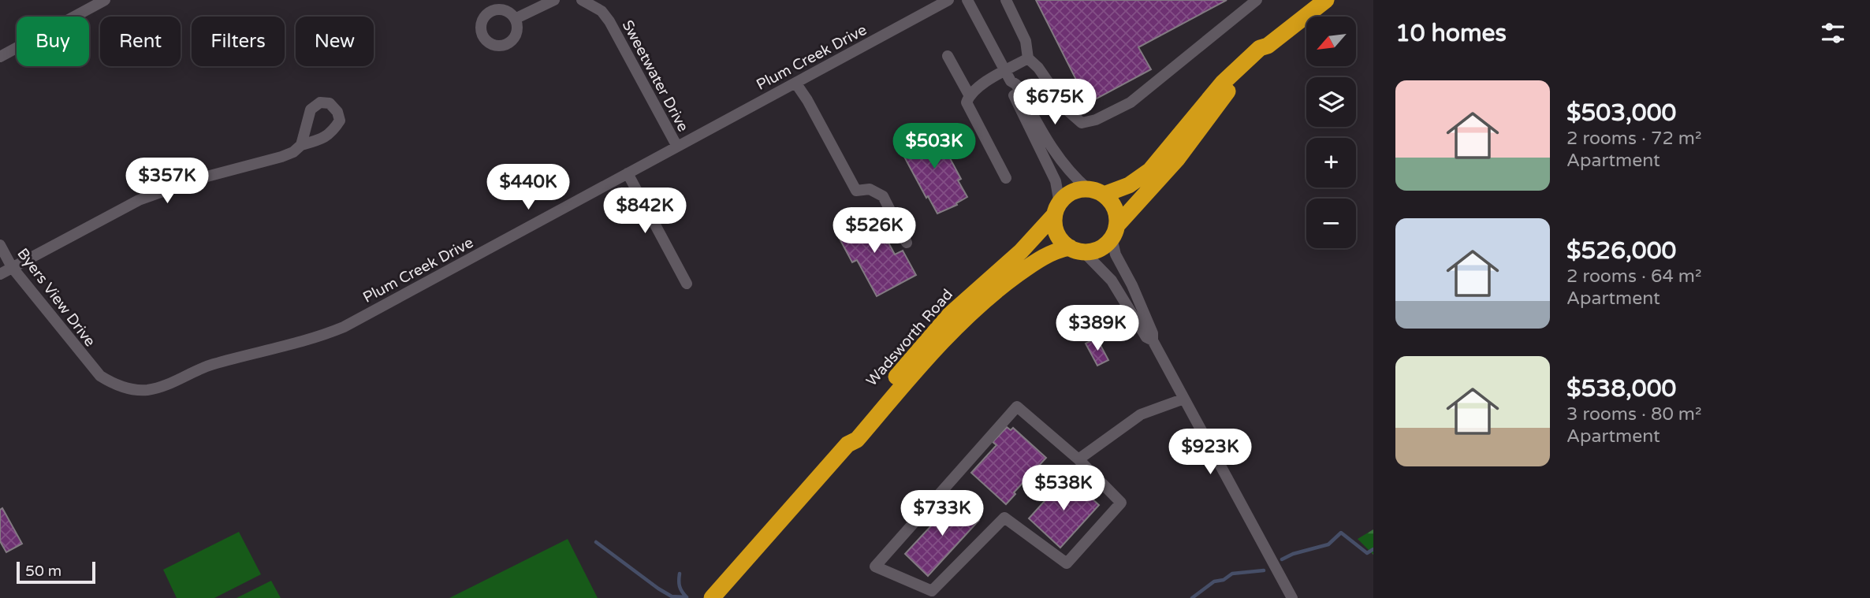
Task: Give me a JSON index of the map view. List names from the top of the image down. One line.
{"streets":{"highway":["Wadsworth Road"],"street":["Plum Creek Drive","Sweetwater Drive","Byers View Drive"]},"crossings":[["Plum Creek Drive","Sweetwater Drive"],["Plum Creek Drive","Byers View Drive"]],"scale_bar":"50 m","north":"bottom left","page":{"heading":"10 homes","map_buttons":["+","−"],"chip":["Buy","Rent","Filters","New"],"list":[{"name":"$503,000","note":"2 rooms · 72 m² · Apartment"},{"name":"$526,000","note":"2 rooms · 64 m² · Apartment"},{"name":"$538,000","note":"3 rooms · 80 m² · Apartment"}],"price":["$675K","$503K","$357K","$440K","$842K","$526K","$389K","$923K","$538K","$733K"],"scale":"50 m"}}
